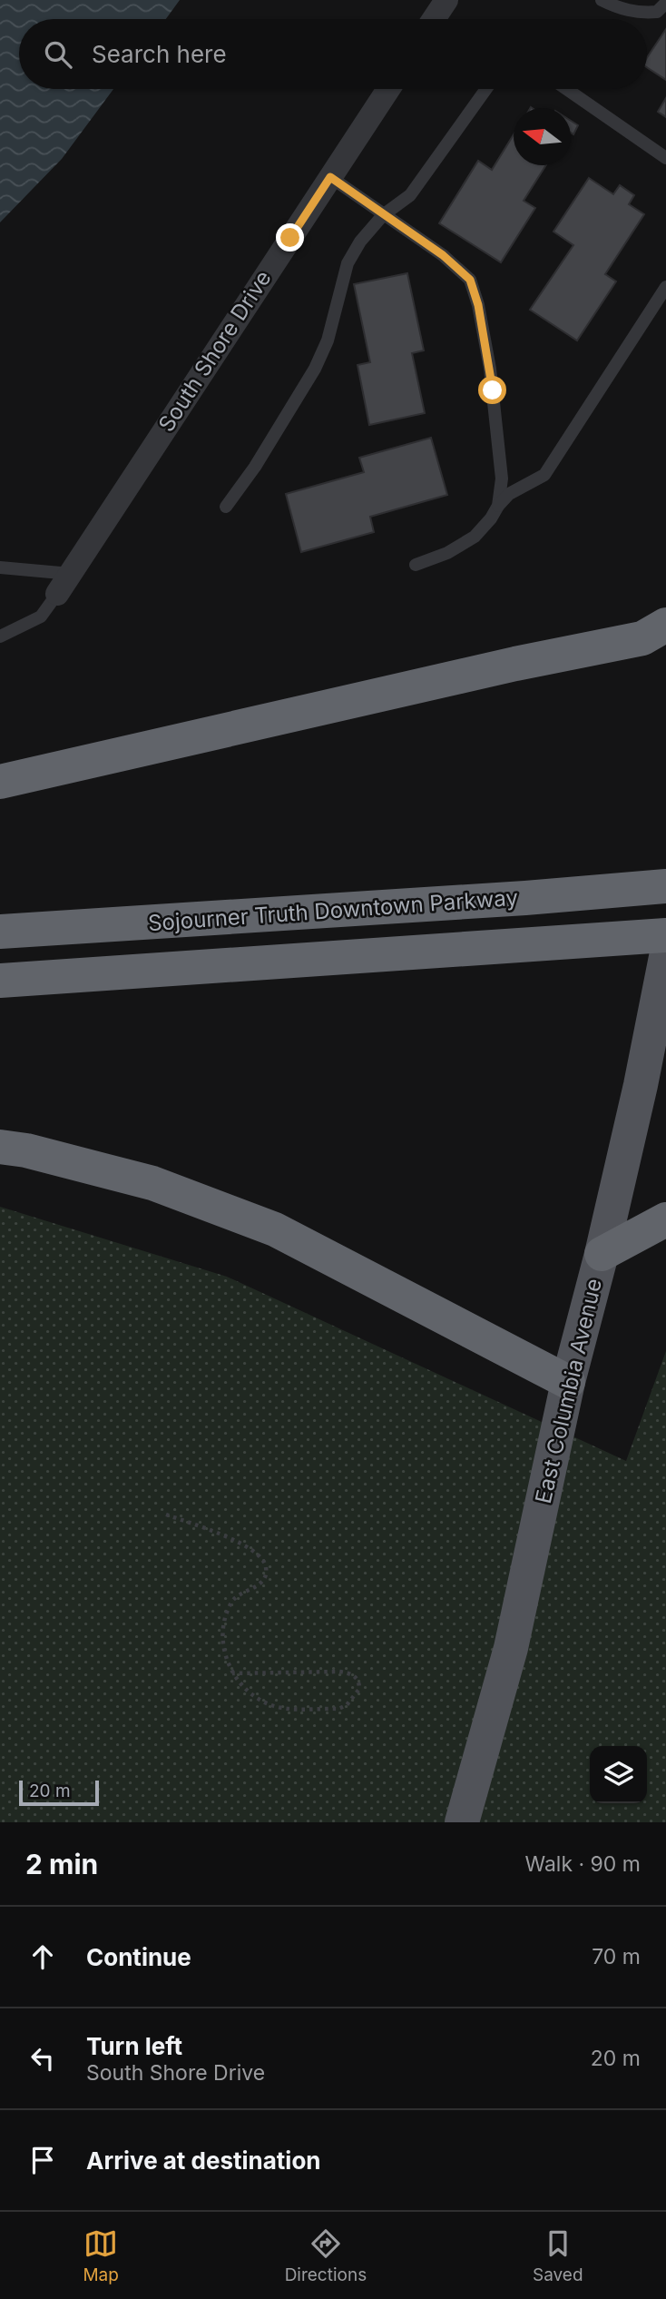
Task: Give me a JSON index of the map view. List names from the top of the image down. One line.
{"streets":{"highway":["Sojourner Truth Downtown Parkway"],"main road":["East Columbia Avenue"],"street":["South Shore Drive"]},"scale_bar":"20 m","north":"left","page":{"search":"Search here","scale":"20 m","heading":["2 min","Walk · 90 m"],"list":[["Continue","70 m"],["Turn left","South Shore Drive","20 m"],"Arrive at destination"],"nav":["Map","Directions","Saved"]}}
